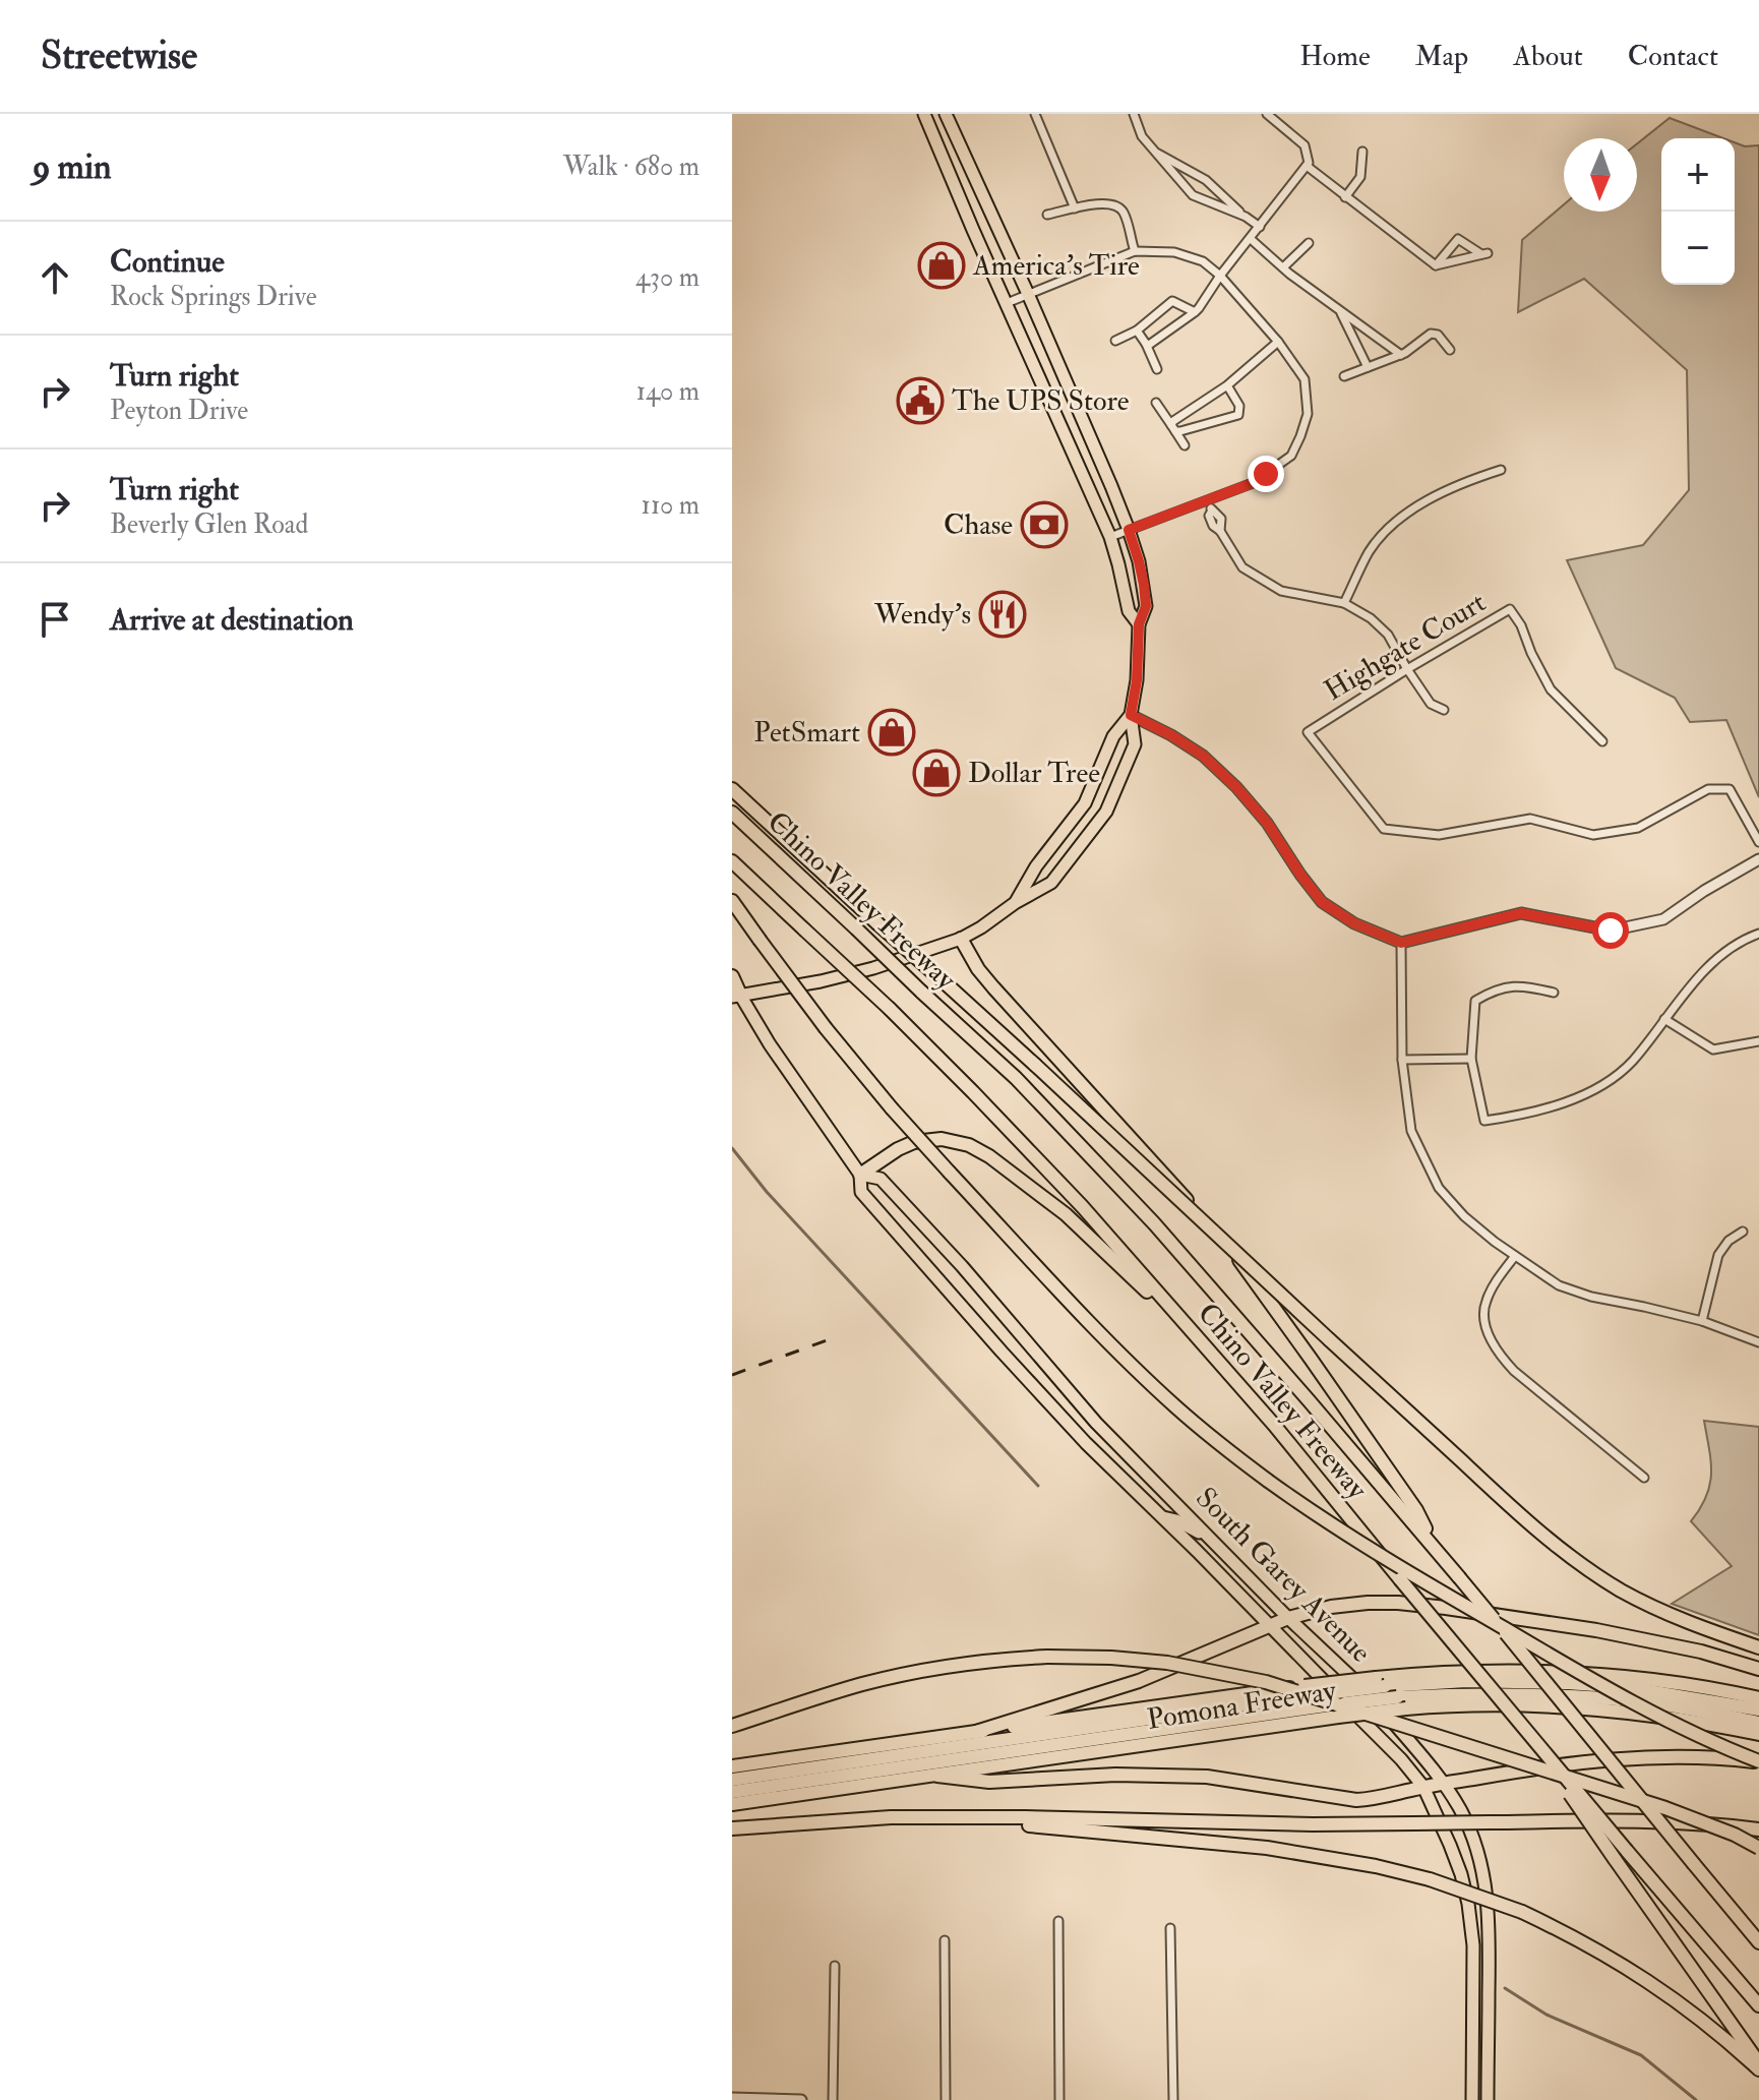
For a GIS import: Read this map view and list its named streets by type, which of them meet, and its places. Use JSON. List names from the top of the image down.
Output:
{
  "streets": {
    "highway": ["Chino Valley Freeway", "Pomona Freeway"],
    "main road": ["South Garey Avenue"],
    "street": ["Highgate Court"]
  },
  "places": {
    "shop": ["America's Tire", "PetSmart", "Dollar Tree"],
    "public building": ["The UPS Store"],
    "bank": ["Chase"],
    "restaurant": ["Wendy's"]
  },
  "north": "bottom",
  "page": {
    "header": "Streetwise",
    "nav": [
      "Home",
      "Map",
      "About",
      "Contact"
    ],
    "heading": ["9 min", "Walk · 680 m"],
    "map_buttons": ["+", "−"],
    "list": [
      ["Continue", "Rock Springs Drive", "430 m"],
      ["Turn right", "Peyton Drive", "140 m"],
      ["Turn right", "Beverly Glen Road", "110 m"],
      "Arrive at destination"
    ]
  }
}
